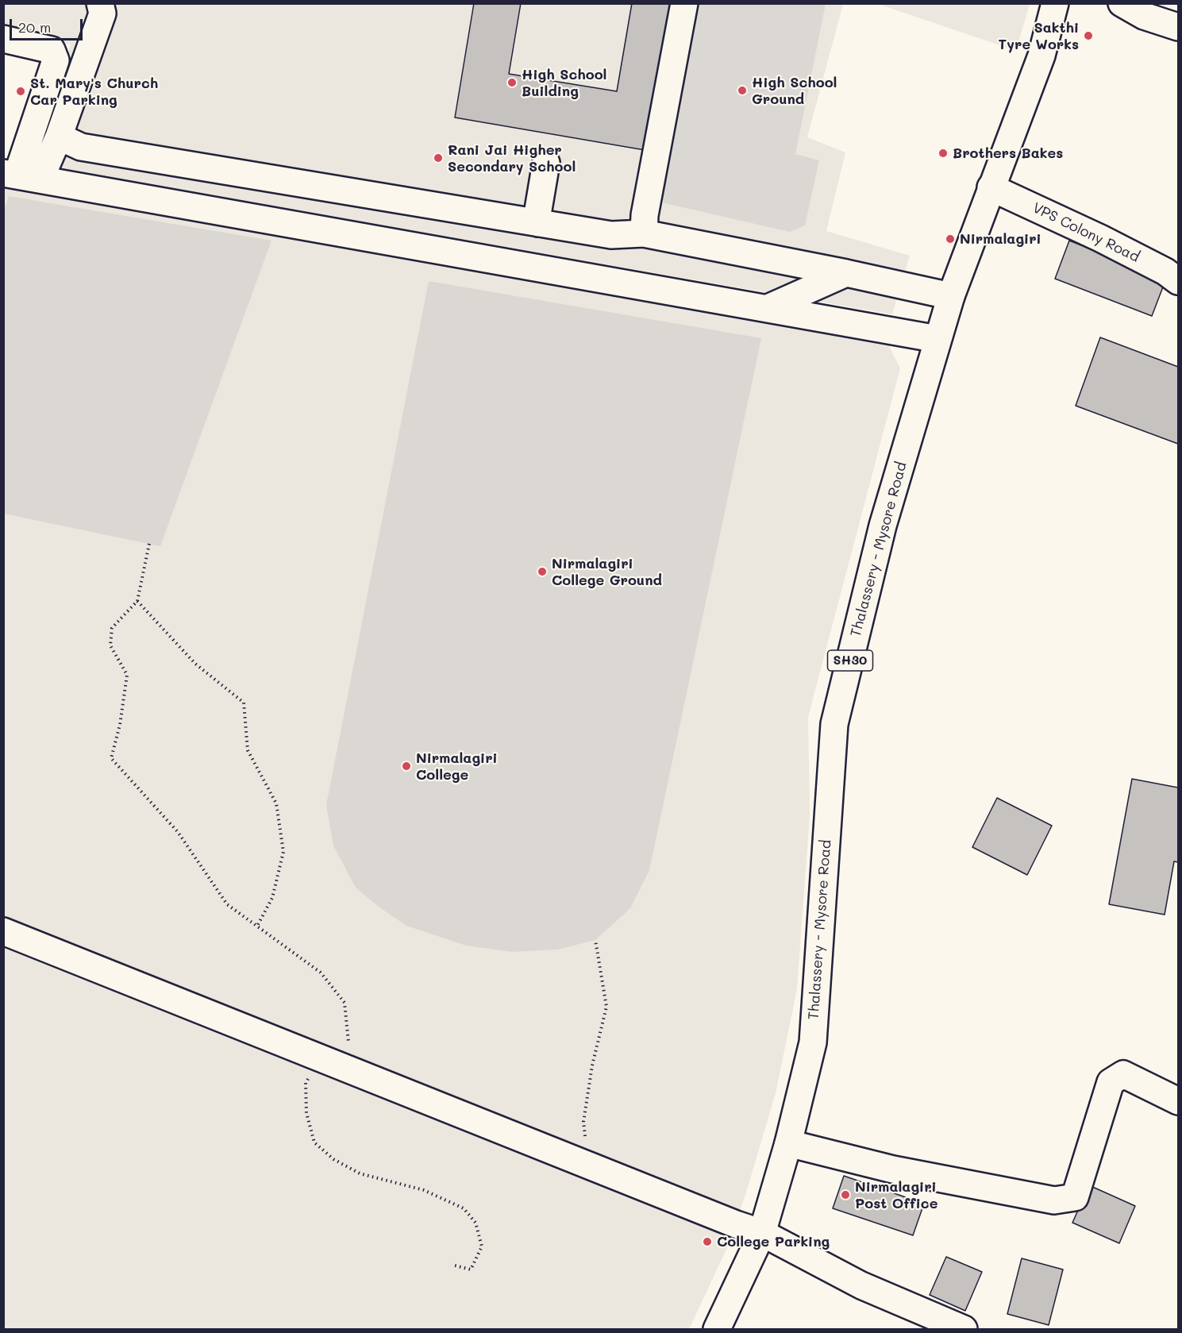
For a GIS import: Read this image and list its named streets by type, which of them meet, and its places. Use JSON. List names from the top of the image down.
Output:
{
  "streets": {
    "main road": ["VPS Colony Road", "Thalassery - Mysore Road", "SH30"]
  },
  "crossings": [
    ["VPS Colony Road", "Thalassery - Mysore Road"]
  ],
  "places": [
    "Sakthi Tyre Works",
    "High School Building",
    "High School Ground",
    "St. Mary's Church Car Parking",
    "Brothers Bakes",
    "Rani Jai Higher Secondary School",
    "Nirmalagiri",
    "Nirmalagiri College Ground",
    "Nirmalagiri College",
    "Nirmalagiri Post Office",
    "College Parking"
  ],
  "scale_bar": "20 m"
}
